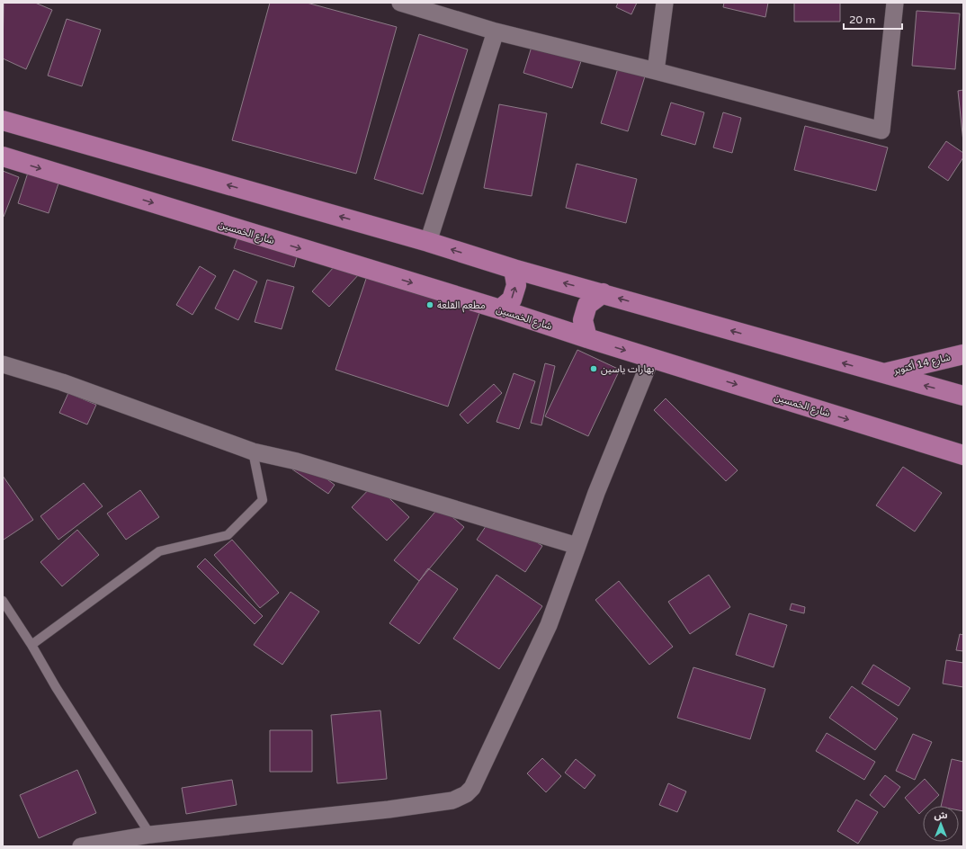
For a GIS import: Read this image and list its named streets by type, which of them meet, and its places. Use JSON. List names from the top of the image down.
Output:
{
  "streets": {
    "main road": ["شارع الخمسين", "شارع 14 أكتوبر"]
  },
  "places": ["مطعم القلعة", "بهارات ياسين"],
  "scale_bar": "20 m",
  "north": "top"
}
